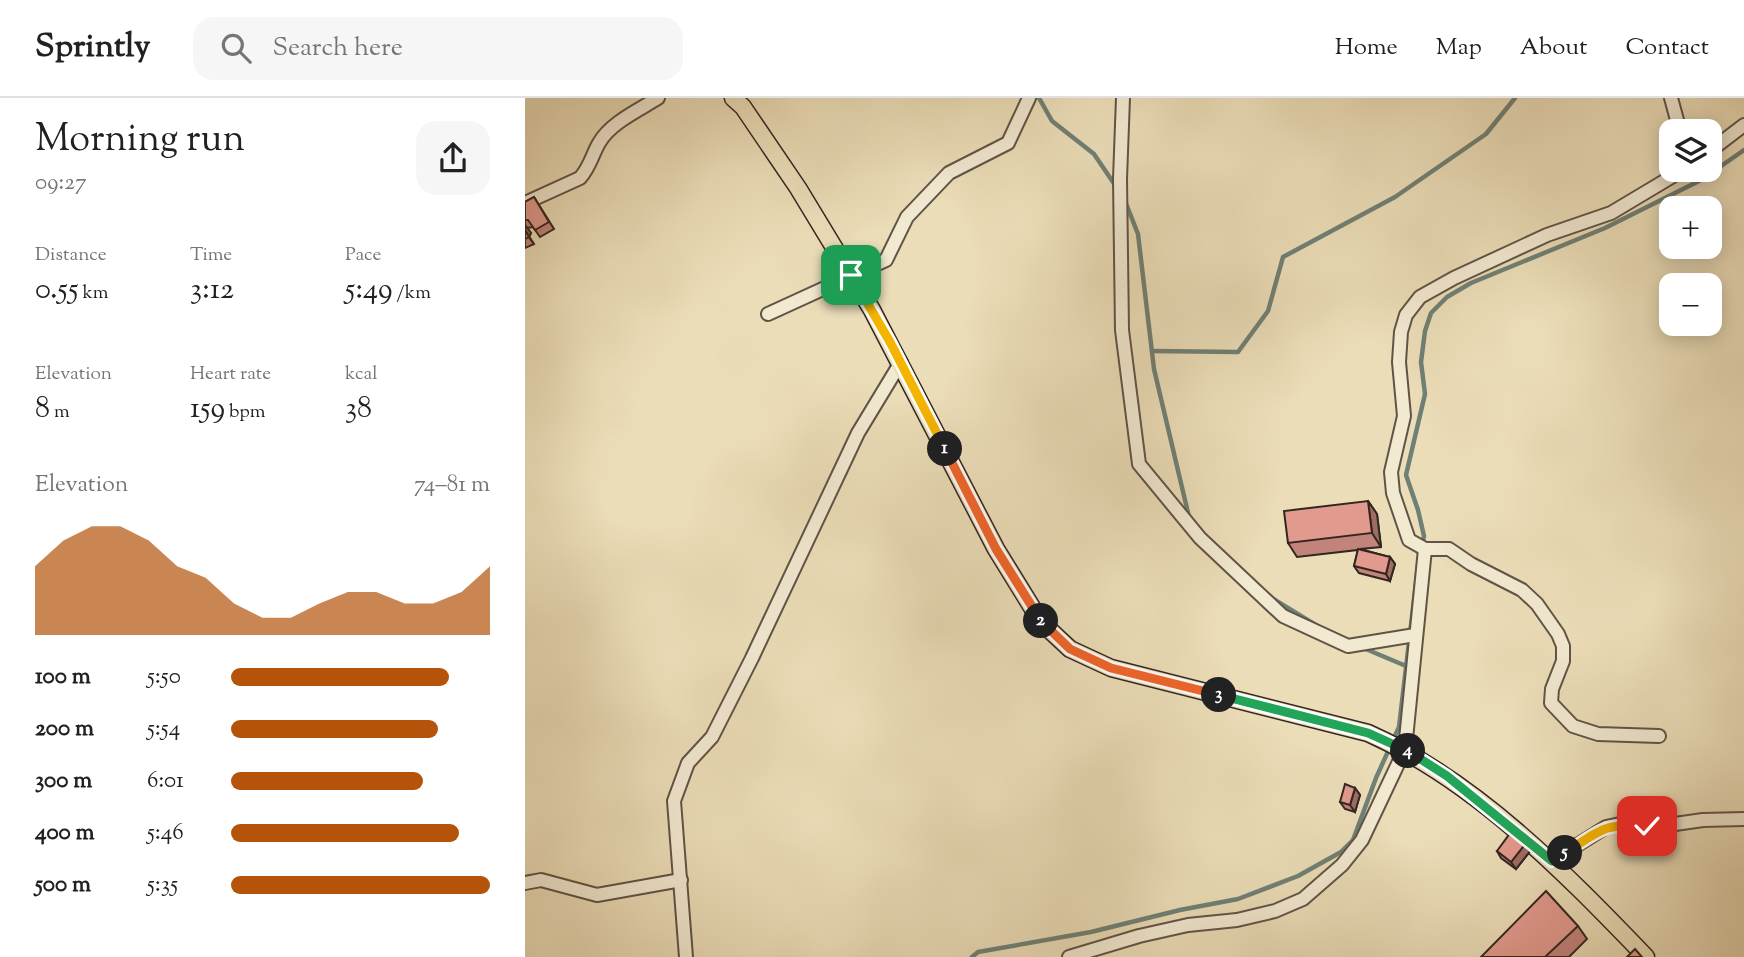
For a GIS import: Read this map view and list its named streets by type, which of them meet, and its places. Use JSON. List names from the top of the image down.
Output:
{
  "page": {
    "header": "Sprintly",
    "search": "Search here",
    "nav": [
      "Home",
      "Map",
      "About",
      "Contact"
    ],
    "heading": ["Morning run", "09:27"],
    "map_buttons": ["+", "−"],
    "stats": [
      ["Distance", "0.55 km"],
      ["Time", "3:12"],
      ["Pace", "5:49 /km"],
      ["Elevation", "8 m"],
      ["Heart rate", "159 bpm"],
      ["kcal", "38"]
    ],
    "pins": [
      "1",
      "2",
      "3",
      "4",
      "5"
    ],
    "chart": ["Elevation", "74–81 m"],
    "list": [
      {
        "name": "100 m",
        "note": "5:50"
      },
      {
        "name": "200 m",
        "note": "5:54"
      },
      {
        "name": "300 m",
        "note": "6:01"
      },
      {
        "name": "400 m",
        "note": "5:46"
      },
      {
        "name": "500 m",
        "note": "5:35"
      }
    ]
  }
}
